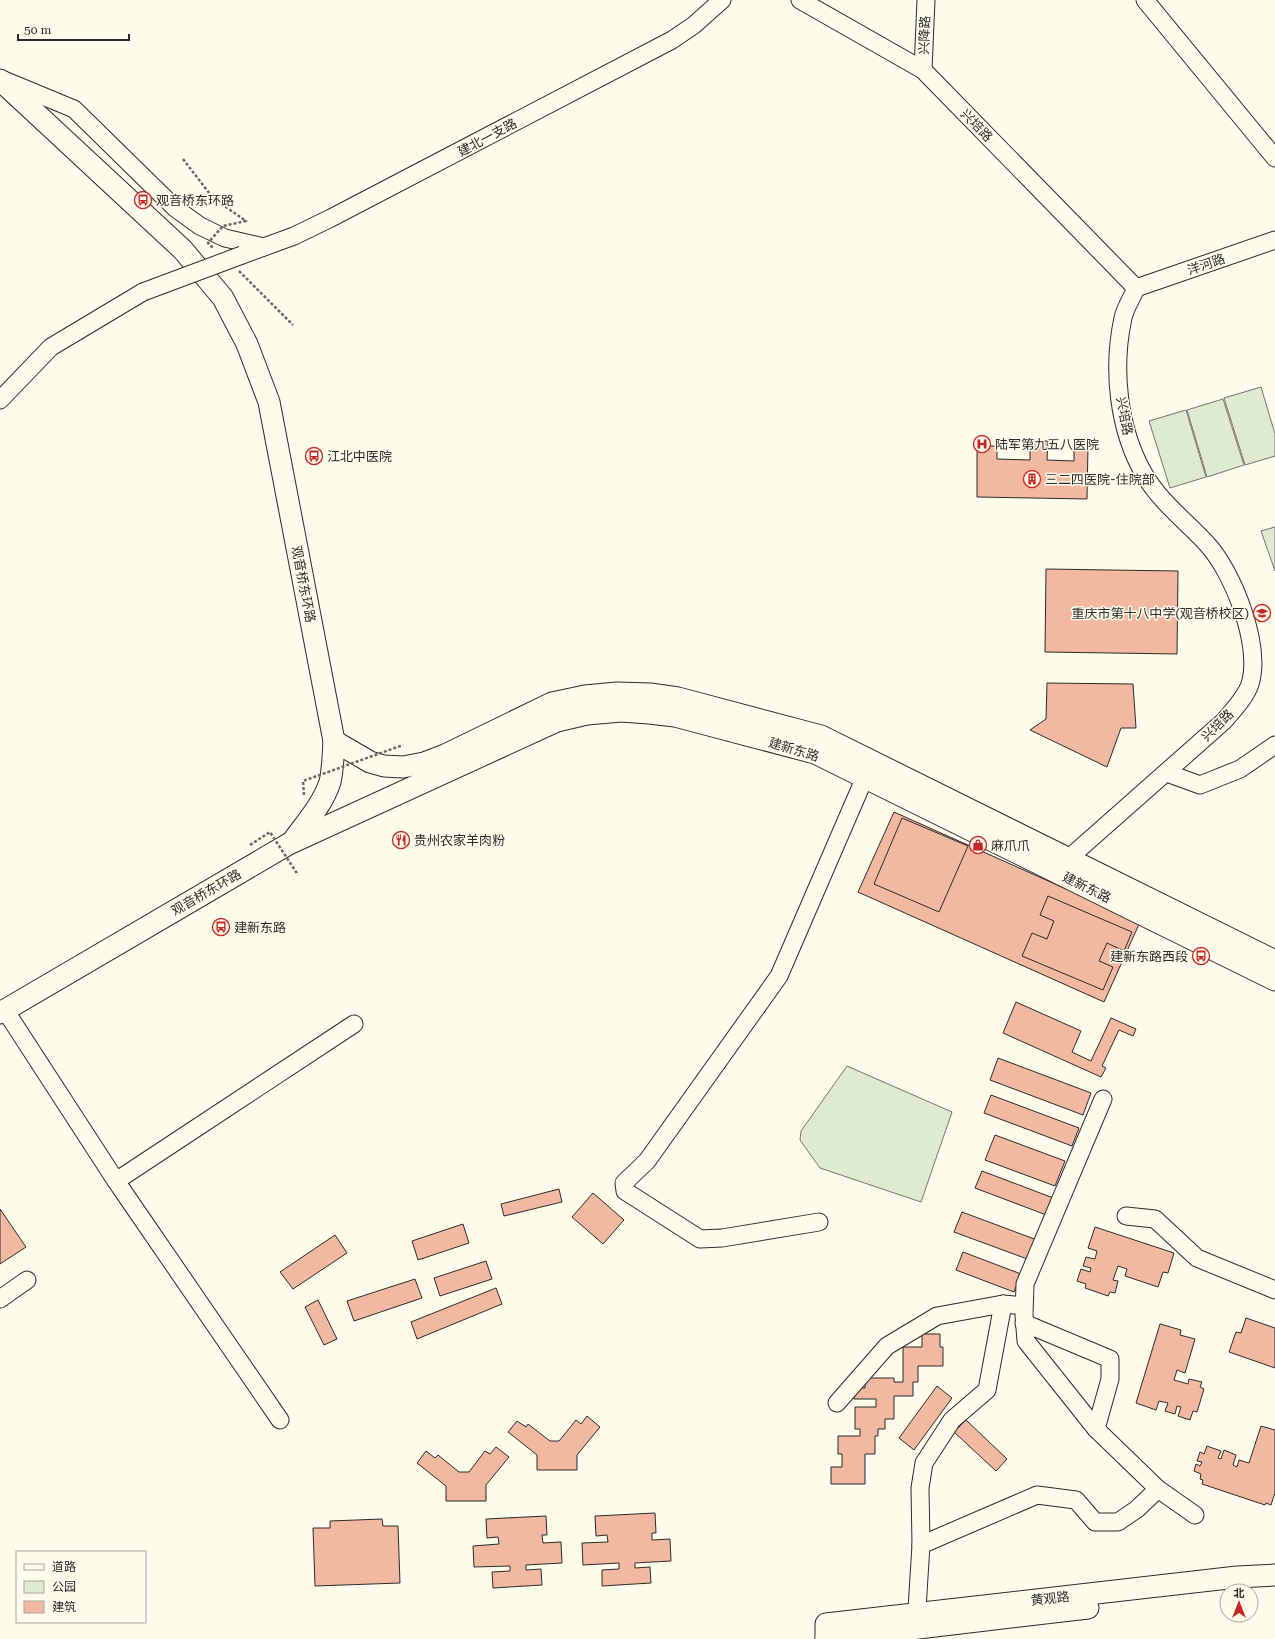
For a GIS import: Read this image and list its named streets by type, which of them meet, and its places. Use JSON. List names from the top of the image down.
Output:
{
  "streets": {
    "main road": ["观音桥东环路", "建新东路", "黄观路"],
    "street": [
      "兴降路",
      "兴培路",
      "建北一支路",
      "洋河路"
    ]
  },
  "crossings": [
    ["兴降路", "兴培路"],
    ["兴培路", "洋河路"],
    ["兴培路", "建新东路"],
    ["观音桥东环路", "建新东路"]
  ],
  "places": {
    "bus stop": [
      "观音桥东环路",
      "江北中医院",
      "建新东路",
      "建新东路西段"
    ],
    "hospital": ["陆军第九五八医院"],
    "building": ["三二四医院-住院部"],
    "school or university": ["重庆市第十八中学(观音桥校区)"],
    "restaurant": ["贵州农家羊肉粉"],
    "shop": ["麻爪爪"]
  },
  "legend": ["道路", "公园", "建筑"],
  "scale_bar": "50 m",
  "north": "top"
}
